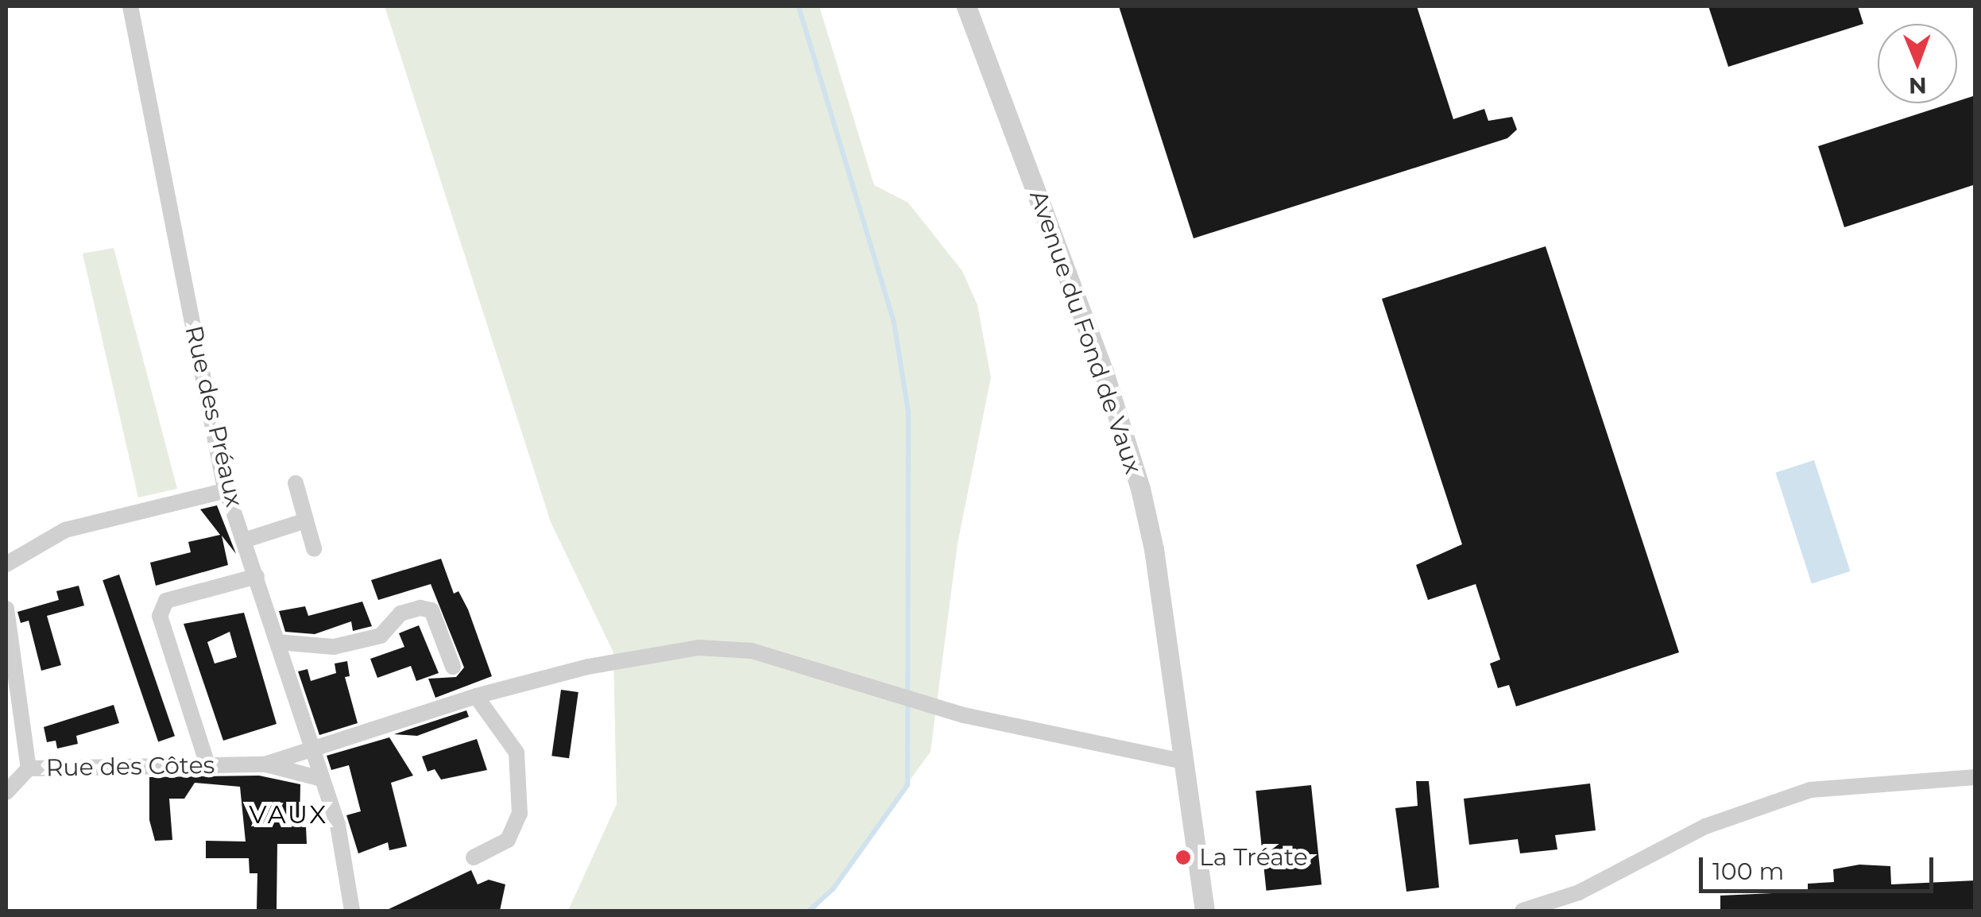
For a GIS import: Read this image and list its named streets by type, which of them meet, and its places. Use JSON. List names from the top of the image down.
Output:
{
  "streets": {
    "street": ["Avenue du Fond de Vaux", "Rue des Préaux", "Rue des Côtes"]
  },
  "crossings": [
    ["Avenue du Fond de Vaux", "Rue des Côtes"],
    ["Rue des Préaux", "Rue des Côtes"]
  ],
  "districts": ["VAUX"],
  "places": ["La Tréate"],
  "scale_bar": "100 m",
  "north": "bottom"
}
